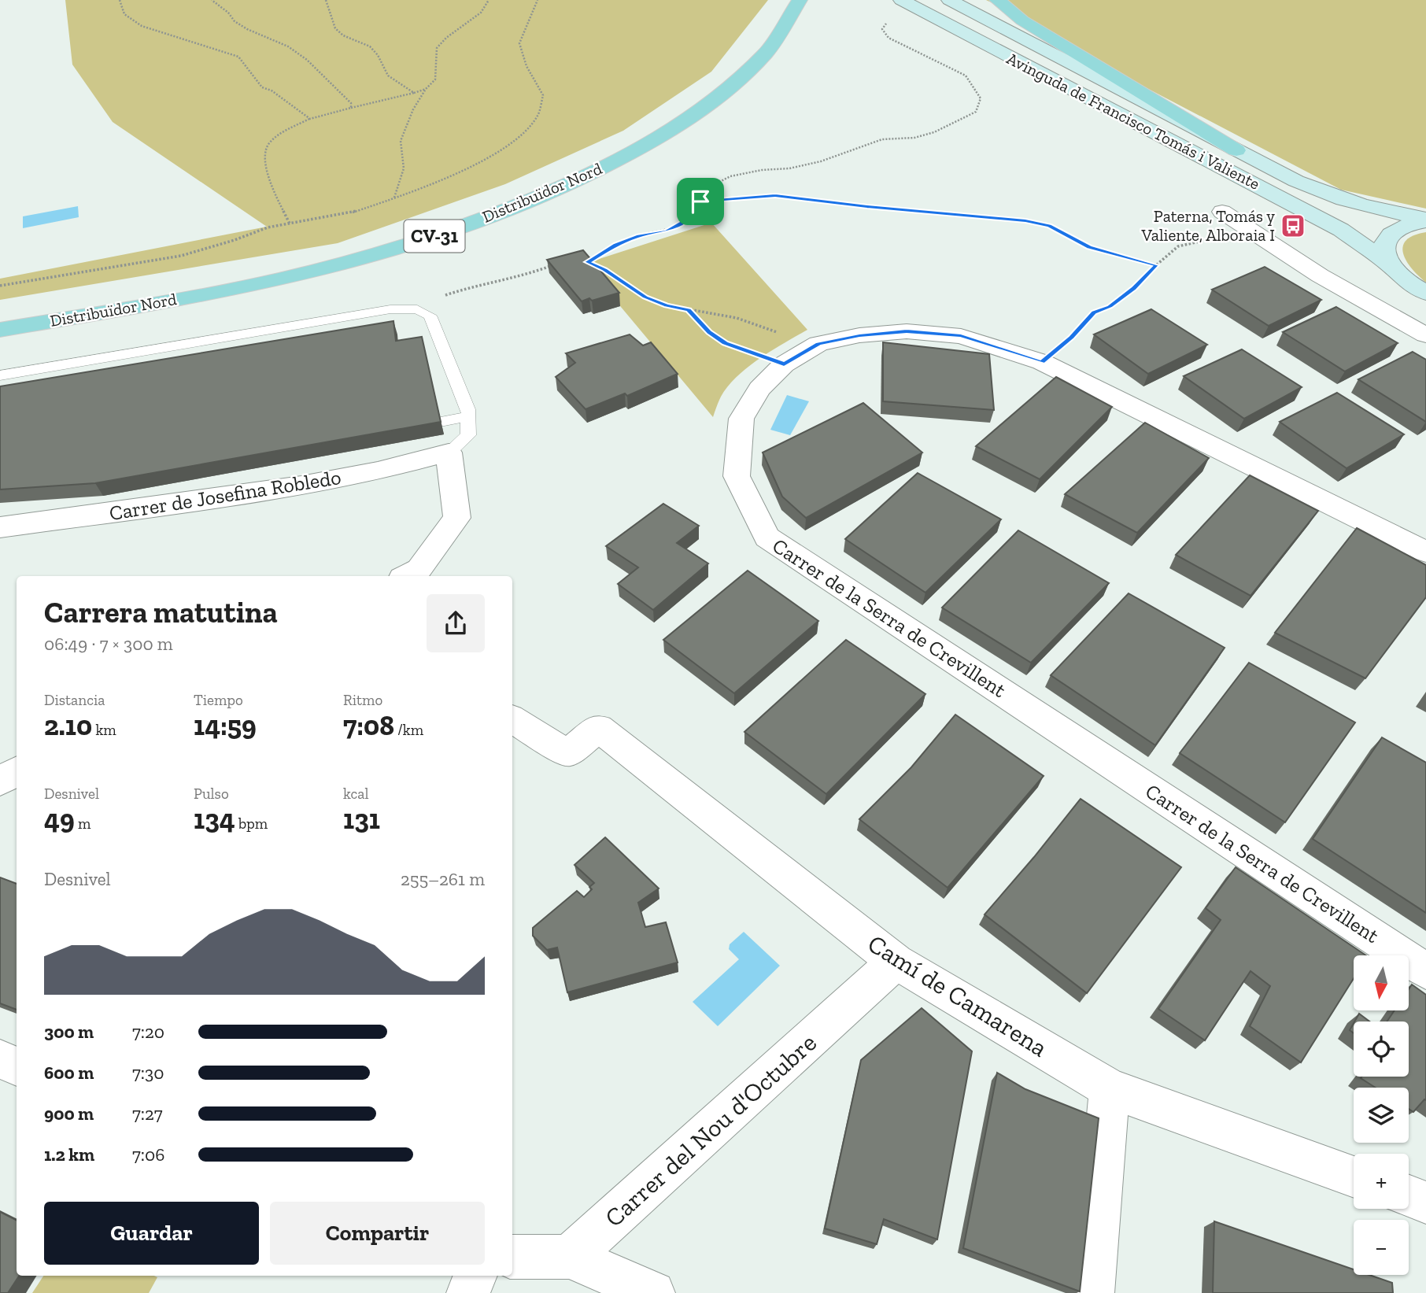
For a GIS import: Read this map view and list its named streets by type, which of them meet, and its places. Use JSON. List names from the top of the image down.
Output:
{
  "streets": {
    "main road": ["Avinguda de Francisco Tomás i Valiente", "Distribuïdor Nord", "CV-31"],
    "street": [
      "Carrer de Josefina Robledo",
      "Carrer de la Serra de Crevillent",
      "Camí de Camarena",
      "Carrer del Nou d'Octubre"
    ]
  },
  "crossings": [
    ["Camí de Camarena", "Carrer del Nou d'Octubre"]
  ],
  "places": {
    "bus stop": ["Paterna, Tomás y Valiente, Alboraia I"]
  },
  "north": "bottom",
  "page": {
    "heading": ["Carrera matutina", "06:49 · 7 × 300 m"],
    "stats": [
      ["Distancia", "2.10 km"],
      ["Tiempo", "14:59"],
      ["Ritmo", "7:08 /km"],
      ["Desnivel", "49 m"],
      ["Pulso", "134 bpm"],
      ["kcal", "131"]
    ],
    "chart": ["Desnivel", "255–261 m"],
    "map_buttons": ["+", "−"],
    "list": [
      {
        "name": "300 m",
        "note": "7:20"
      },
      {
        "name": "600 m",
        "note": "7:30"
      },
      {
        "name": "900 m",
        "note": "7:27"
      },
      {
        "name": "1.2 km",
        "note": "7:06"
      }
    ],
    "buttons": ["Guardar", "Compartir"]
  }
}
